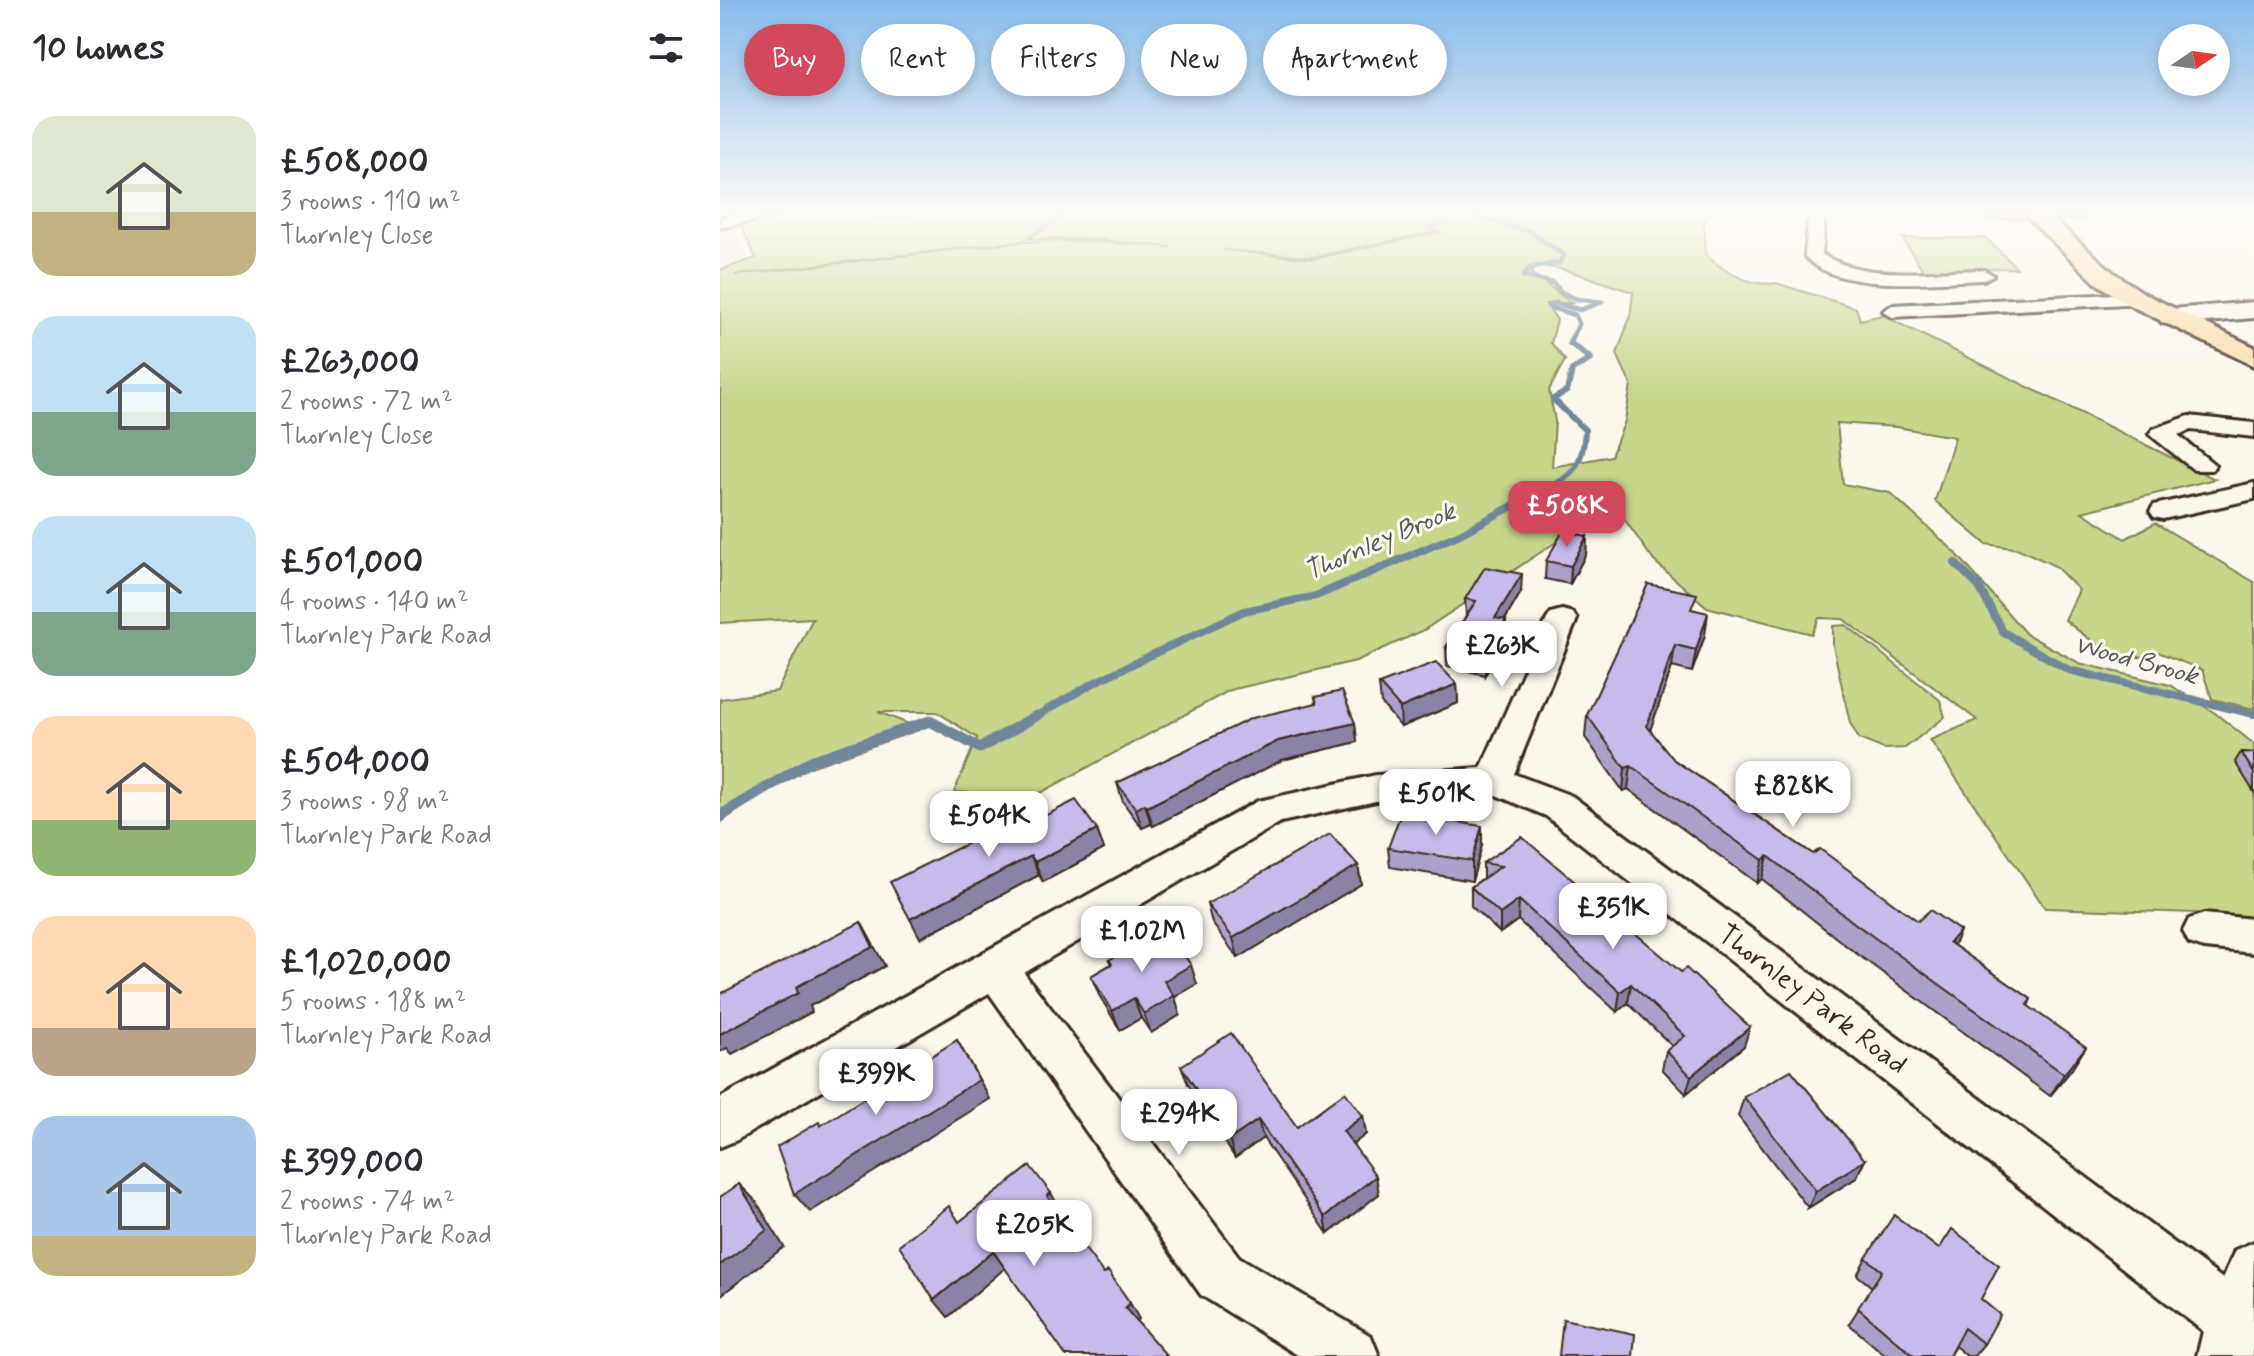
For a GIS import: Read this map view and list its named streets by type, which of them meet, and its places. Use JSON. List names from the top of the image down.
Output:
{
  "streets": {
    "street": ["Thornley Park Road"]
  },
  "water": ["Thornley Brook", "Wood Brook"],
  "north": "right",
  "page": {
    "heading": "10 homes",
    "chip": [
      "Buy",
      "Rent",
      "Filters",
      "New",
      "Apartment"
    ],
    "list": [
      {
        "name": "£508,000",
        "note": "3 rooms · 110 m² · Thornley Close"
      },
      {
        "name": "£263,000",
        "note": "2 rooms · 72 m² · Thornley Close"
      },
      {
        "name": "£501,000",
        "note": "4 rooms · 140 m² · Thornley Park Road"
      },
      {
        "name": "£504,000",
        "note": "3 rooms · 98 m² · Thornley Park Road"
      },
      {
        "name": "£1,020,000",
        "note": "5 rooms · 188 m² · Thornley Park Road"
      },
      {
        "name": "£399,000",
        "note": "2 rooms · 74 m² · Thornley Park Road"
      }
    ],
    "price": [
      "£508K",
      "£263K",
      "£828K",
      "£501K",
      "£504K",
      "£351K",
      "£1.02M",
      "£399K",
      "£294K",
      "£205K"
    ]
  }
}
